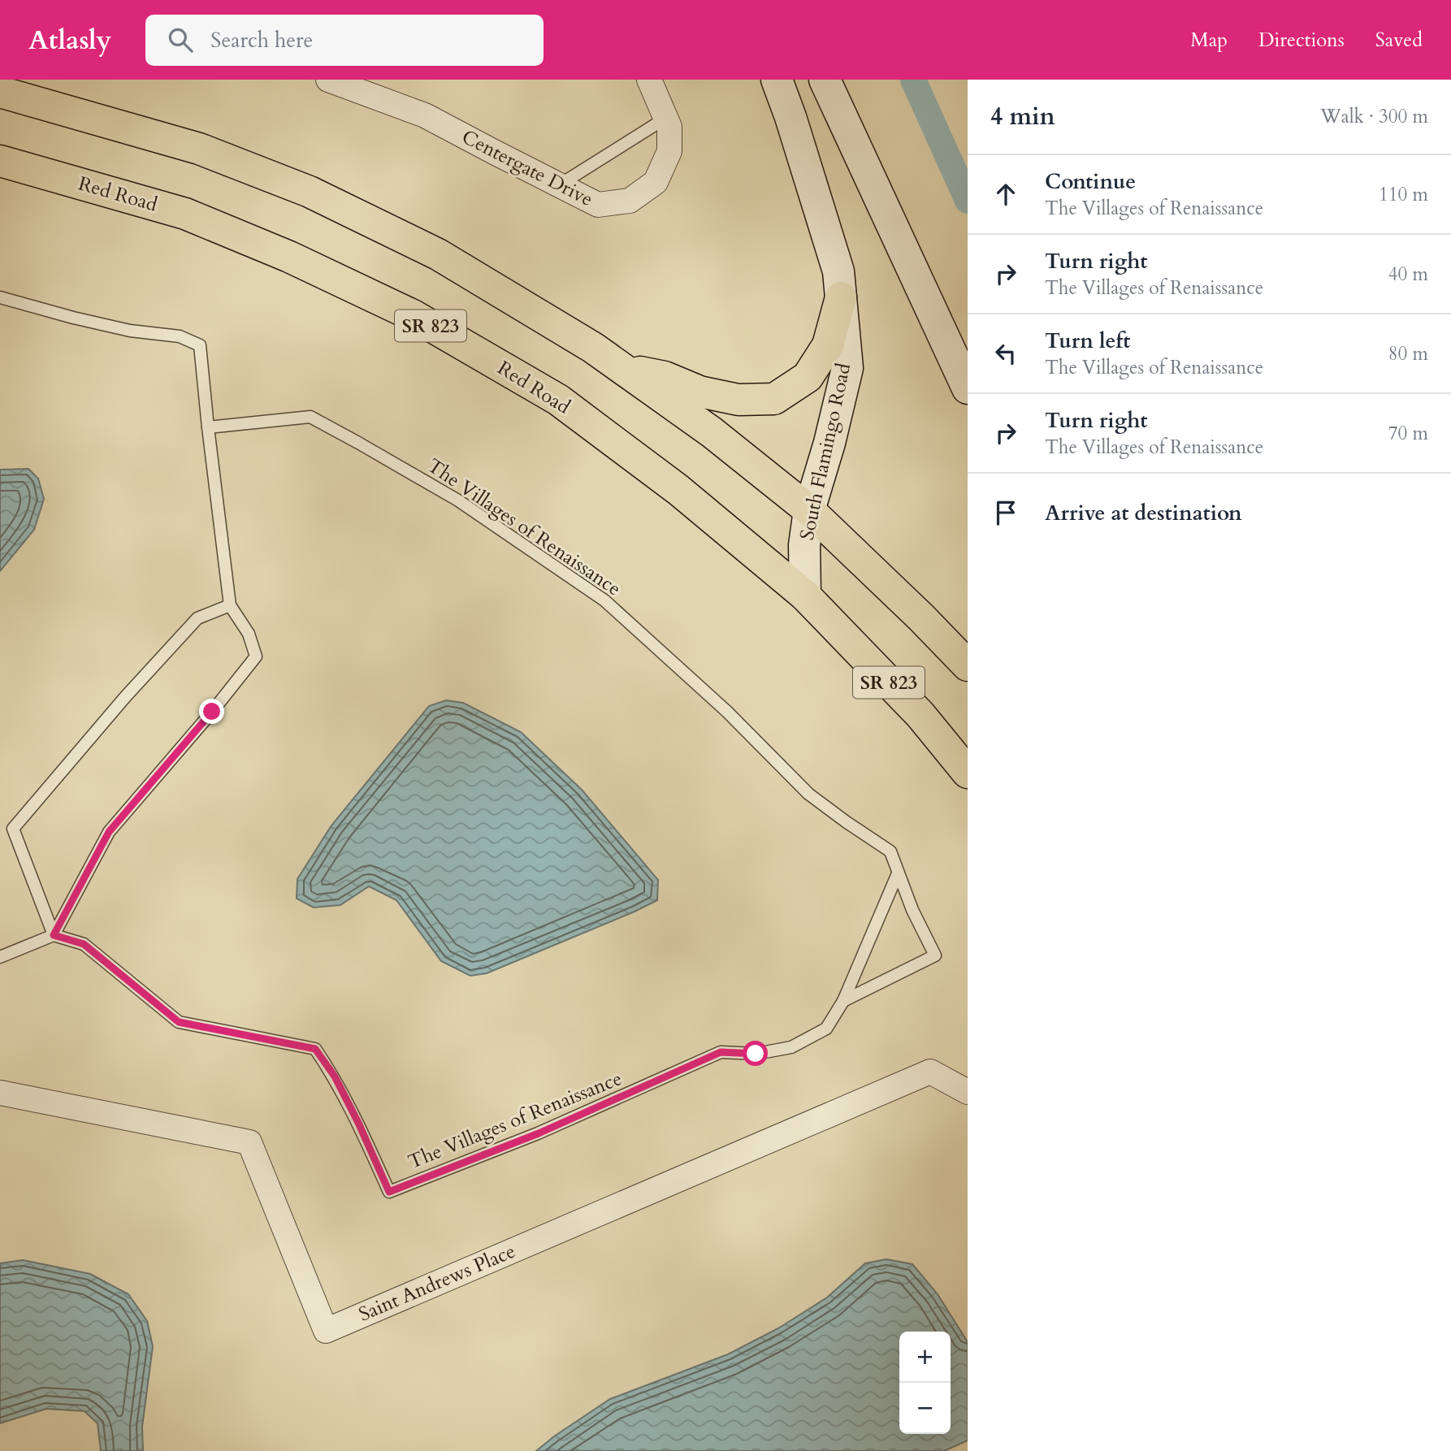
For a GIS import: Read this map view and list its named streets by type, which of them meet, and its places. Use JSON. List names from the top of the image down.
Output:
{
  "streets": {
    "highway": ["Red Road", "SR 823"],
    "main road": ["South Flamingo Road"],
    "street": ["Centergate Drive", "Saint Andrews Place"],
    "lane": ["The Villages of Renaissance"]
  },
  "crossings": [
    ["Red Road", "South Flamingo Road"]
  ],
  "page": {
    "header": "Atlasly",
    "search": "Search here",
    "nav": ["Map", "Directions", "Saved"],
    "heading": ["4 min", "Walk · 300 m"],
    "list": [
      ["Continue", "The Villages of Renaissance", "110 m"],
      ["Turn right", "The Villages of Renaissance", "40 m"],
      ["Turn left", "The Villages of Renaissance", "80 m"],
      ["Turn right", "The Villages of Renaissance", "70 m"],
      "Arrive at destination"
    ],
    "map_buttons": ["+", "−"]
  }
}
